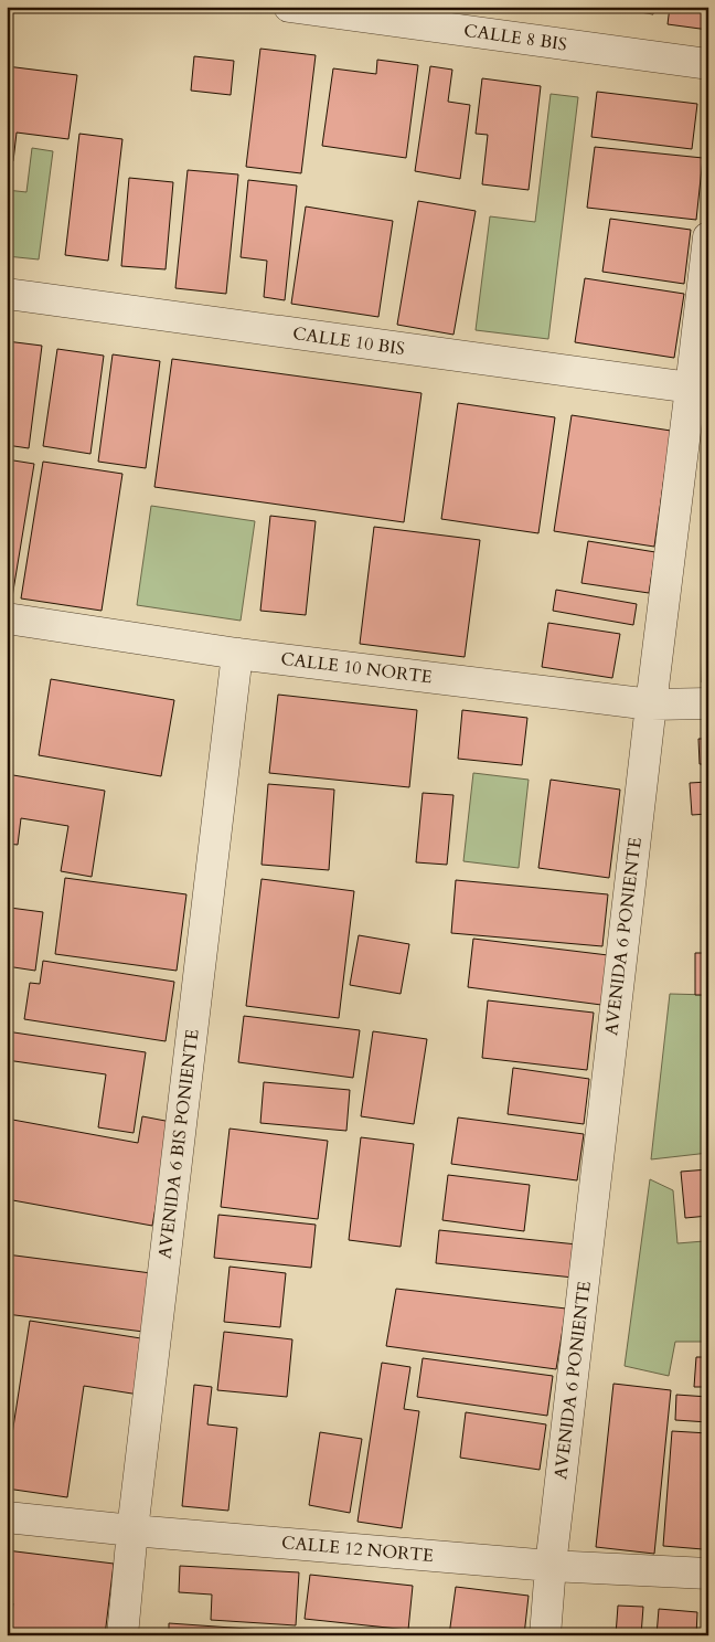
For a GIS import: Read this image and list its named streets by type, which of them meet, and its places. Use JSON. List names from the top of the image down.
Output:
{
  "streets": {
    "street": [
      "CALLE 8 BIS",
      "CALLE 10 BIS",
      "CALLE 10 NORTE",
      "AVENIDA 6 PONIENTE",
      "AVENIDA 6 BIS PONIENTE",
      "CALLE 12 NORTE"
    ]
  },
  "crossings": [
    ["CALLE 10 BIS", "AVENIDA 6 PONIENTE"],
    ["CALLE 10 NORTE", "AVENIDA 6 PONIENTE"],
    ["CALLE 10 NORTE", "AVENIDA 6 BIS PONIENTE"],
    ["AVENIDA 6 PONIENTE", "CALLE 12 NORTE"],
    ["AVENIDA 6 BIS PONIENTE", "CALLE 12 NORTE"]
  ]
}
